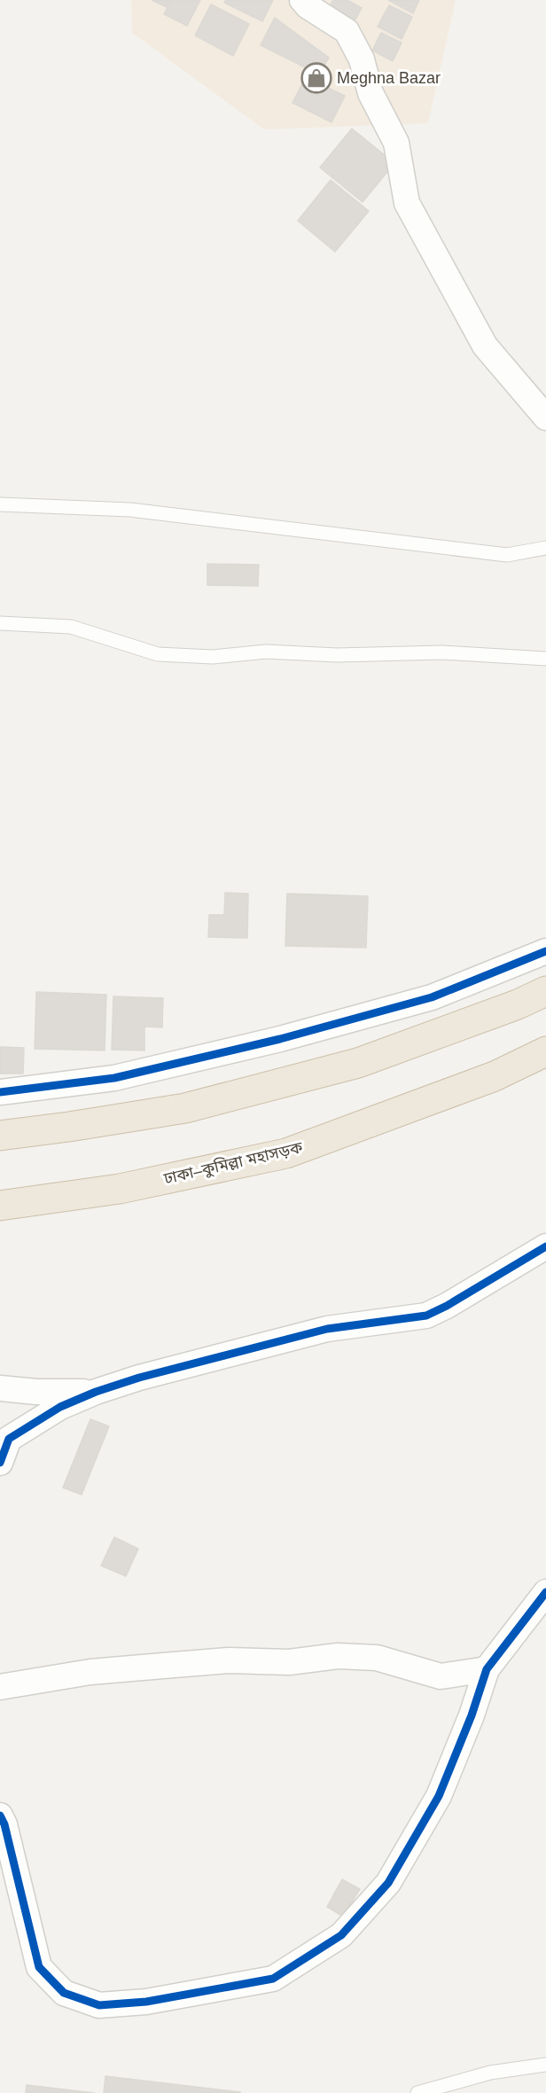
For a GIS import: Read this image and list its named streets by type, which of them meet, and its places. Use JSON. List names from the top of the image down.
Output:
{
  "streets": {
    "highway": ["ঢাকা–কুমিল্লা মহাসড়ক"]
  },
  "places": {
    "shop": ["Meghna Bazar"]
  }
}
